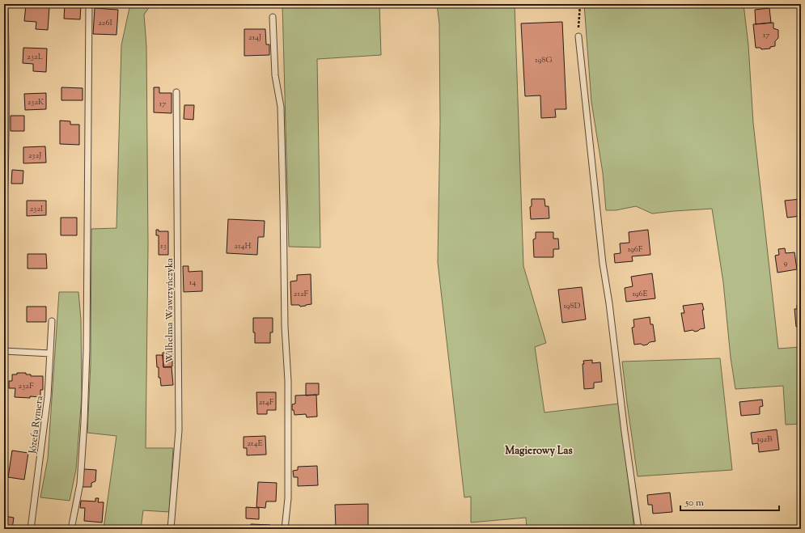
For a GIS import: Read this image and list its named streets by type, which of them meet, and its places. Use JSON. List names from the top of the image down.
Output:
{
  "streets": {
    "lane": ["Wilhelma Wawrzyńczyka", "Józefa Rymera"]
  },
  "districts": ["Magierowy Las"],
  "house_numbers": [
    "226I",
    "17",
    "214J",
    "232L",
    "198G",
    "232K",
    "17",
    "232J",
    "232I",
    "13",
    "214H",
    "196F",
    "9",
    "14",
    "212F",
    "196E",
    "198D",
    "232F",
    "214F",
    "192B",
    "214E"
  ],
  "scale_bar": "50 m"
}
